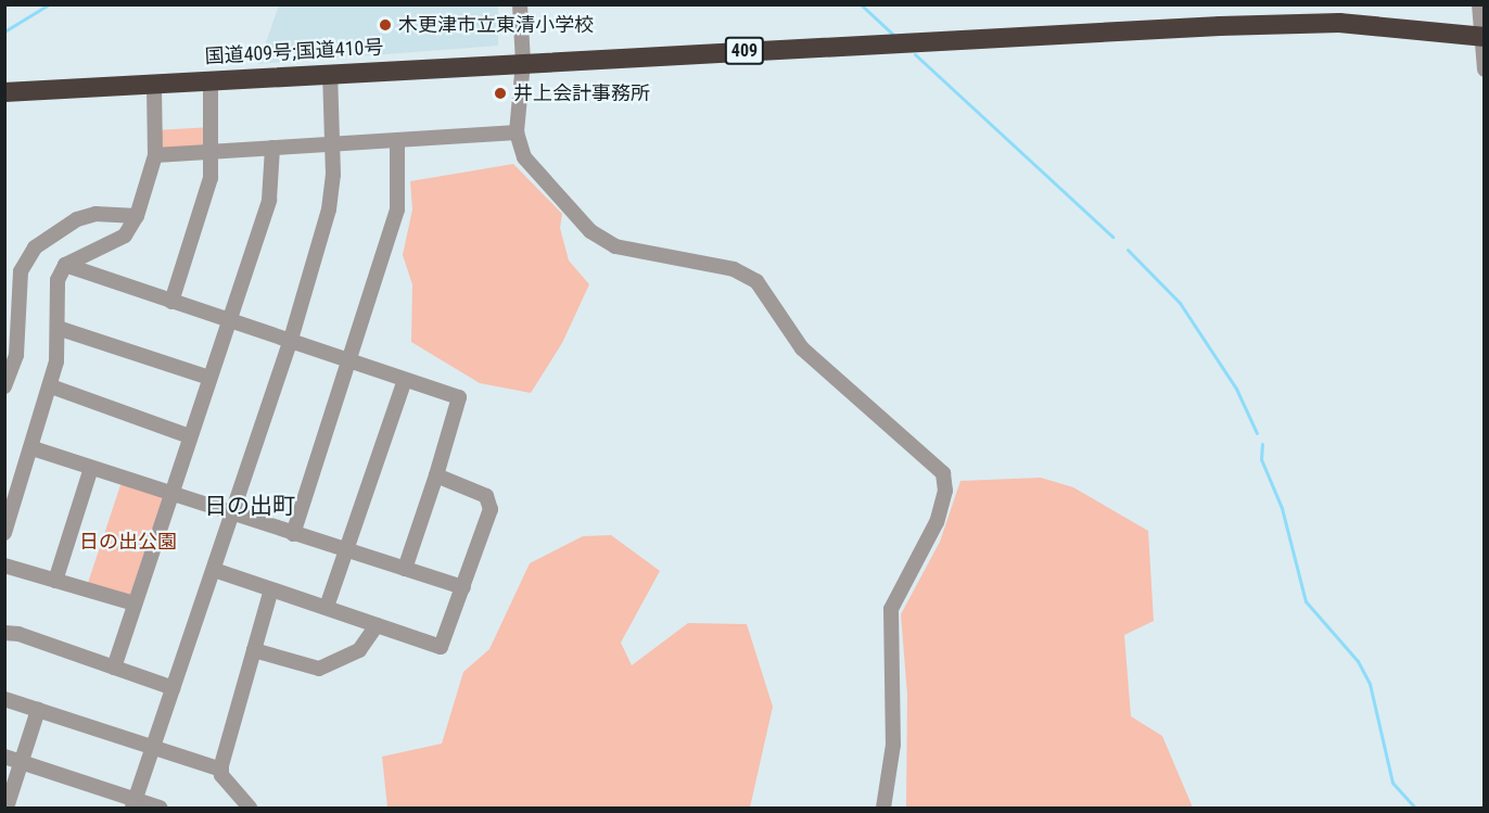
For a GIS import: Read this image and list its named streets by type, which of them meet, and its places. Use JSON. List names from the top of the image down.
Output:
{
  "streets": {
    "highway": ["409", "国道409号;国道410号"]
  },
  "districts": ["日の出町"],
  "parks": ["日の出公園"],
  "places": ["木更津市立東清小学校", "井上会計事務所"]
}
